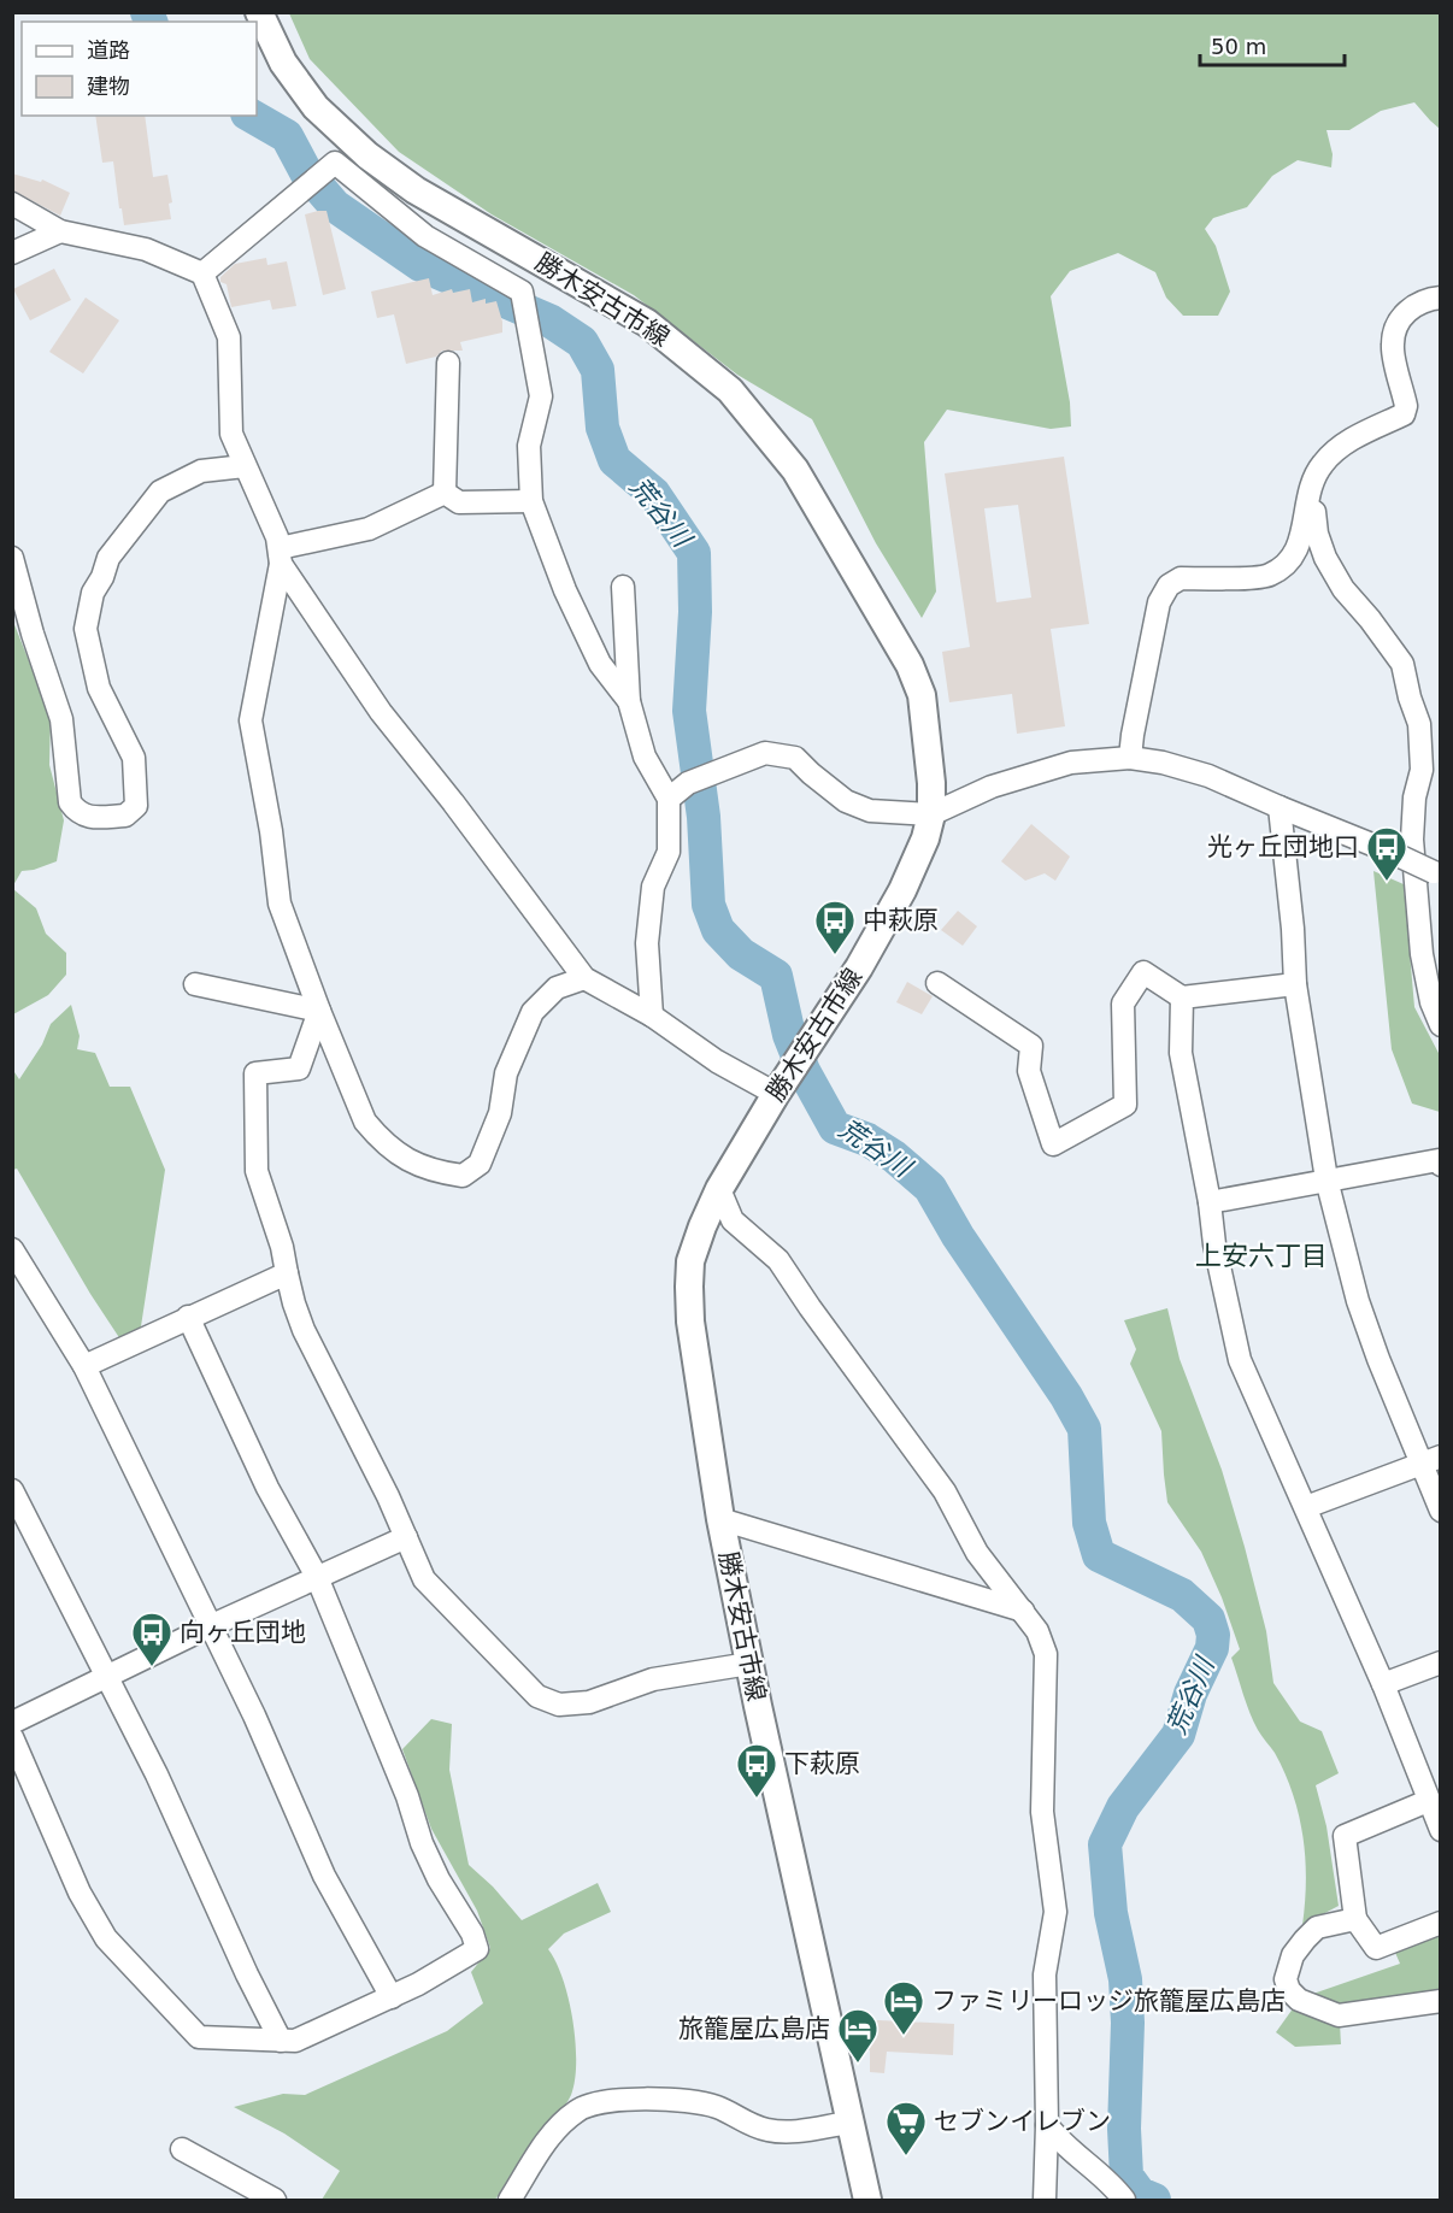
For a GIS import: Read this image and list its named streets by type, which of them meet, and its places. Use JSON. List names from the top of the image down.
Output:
{
  "streets": {
    "main road": ["勝木安古市線"]
  },
  "districts": ["上安六丁目"],
  "water": ["荒谷川"],
  "places": {
    "bus stop": [
      "光ヶ丘団地口",
      "中萩原",
      "向ヶ丘団地",
      "下萩原"
    ],
    "hotel": ["ファミリーロッジ旅籠屋広島店", "旅籠屋広島店"],
    "supermarket": ["セブンイレブン"]
  },
  "legend": ["道路", "建物"],
  "scale_bar": "50 m"
}
